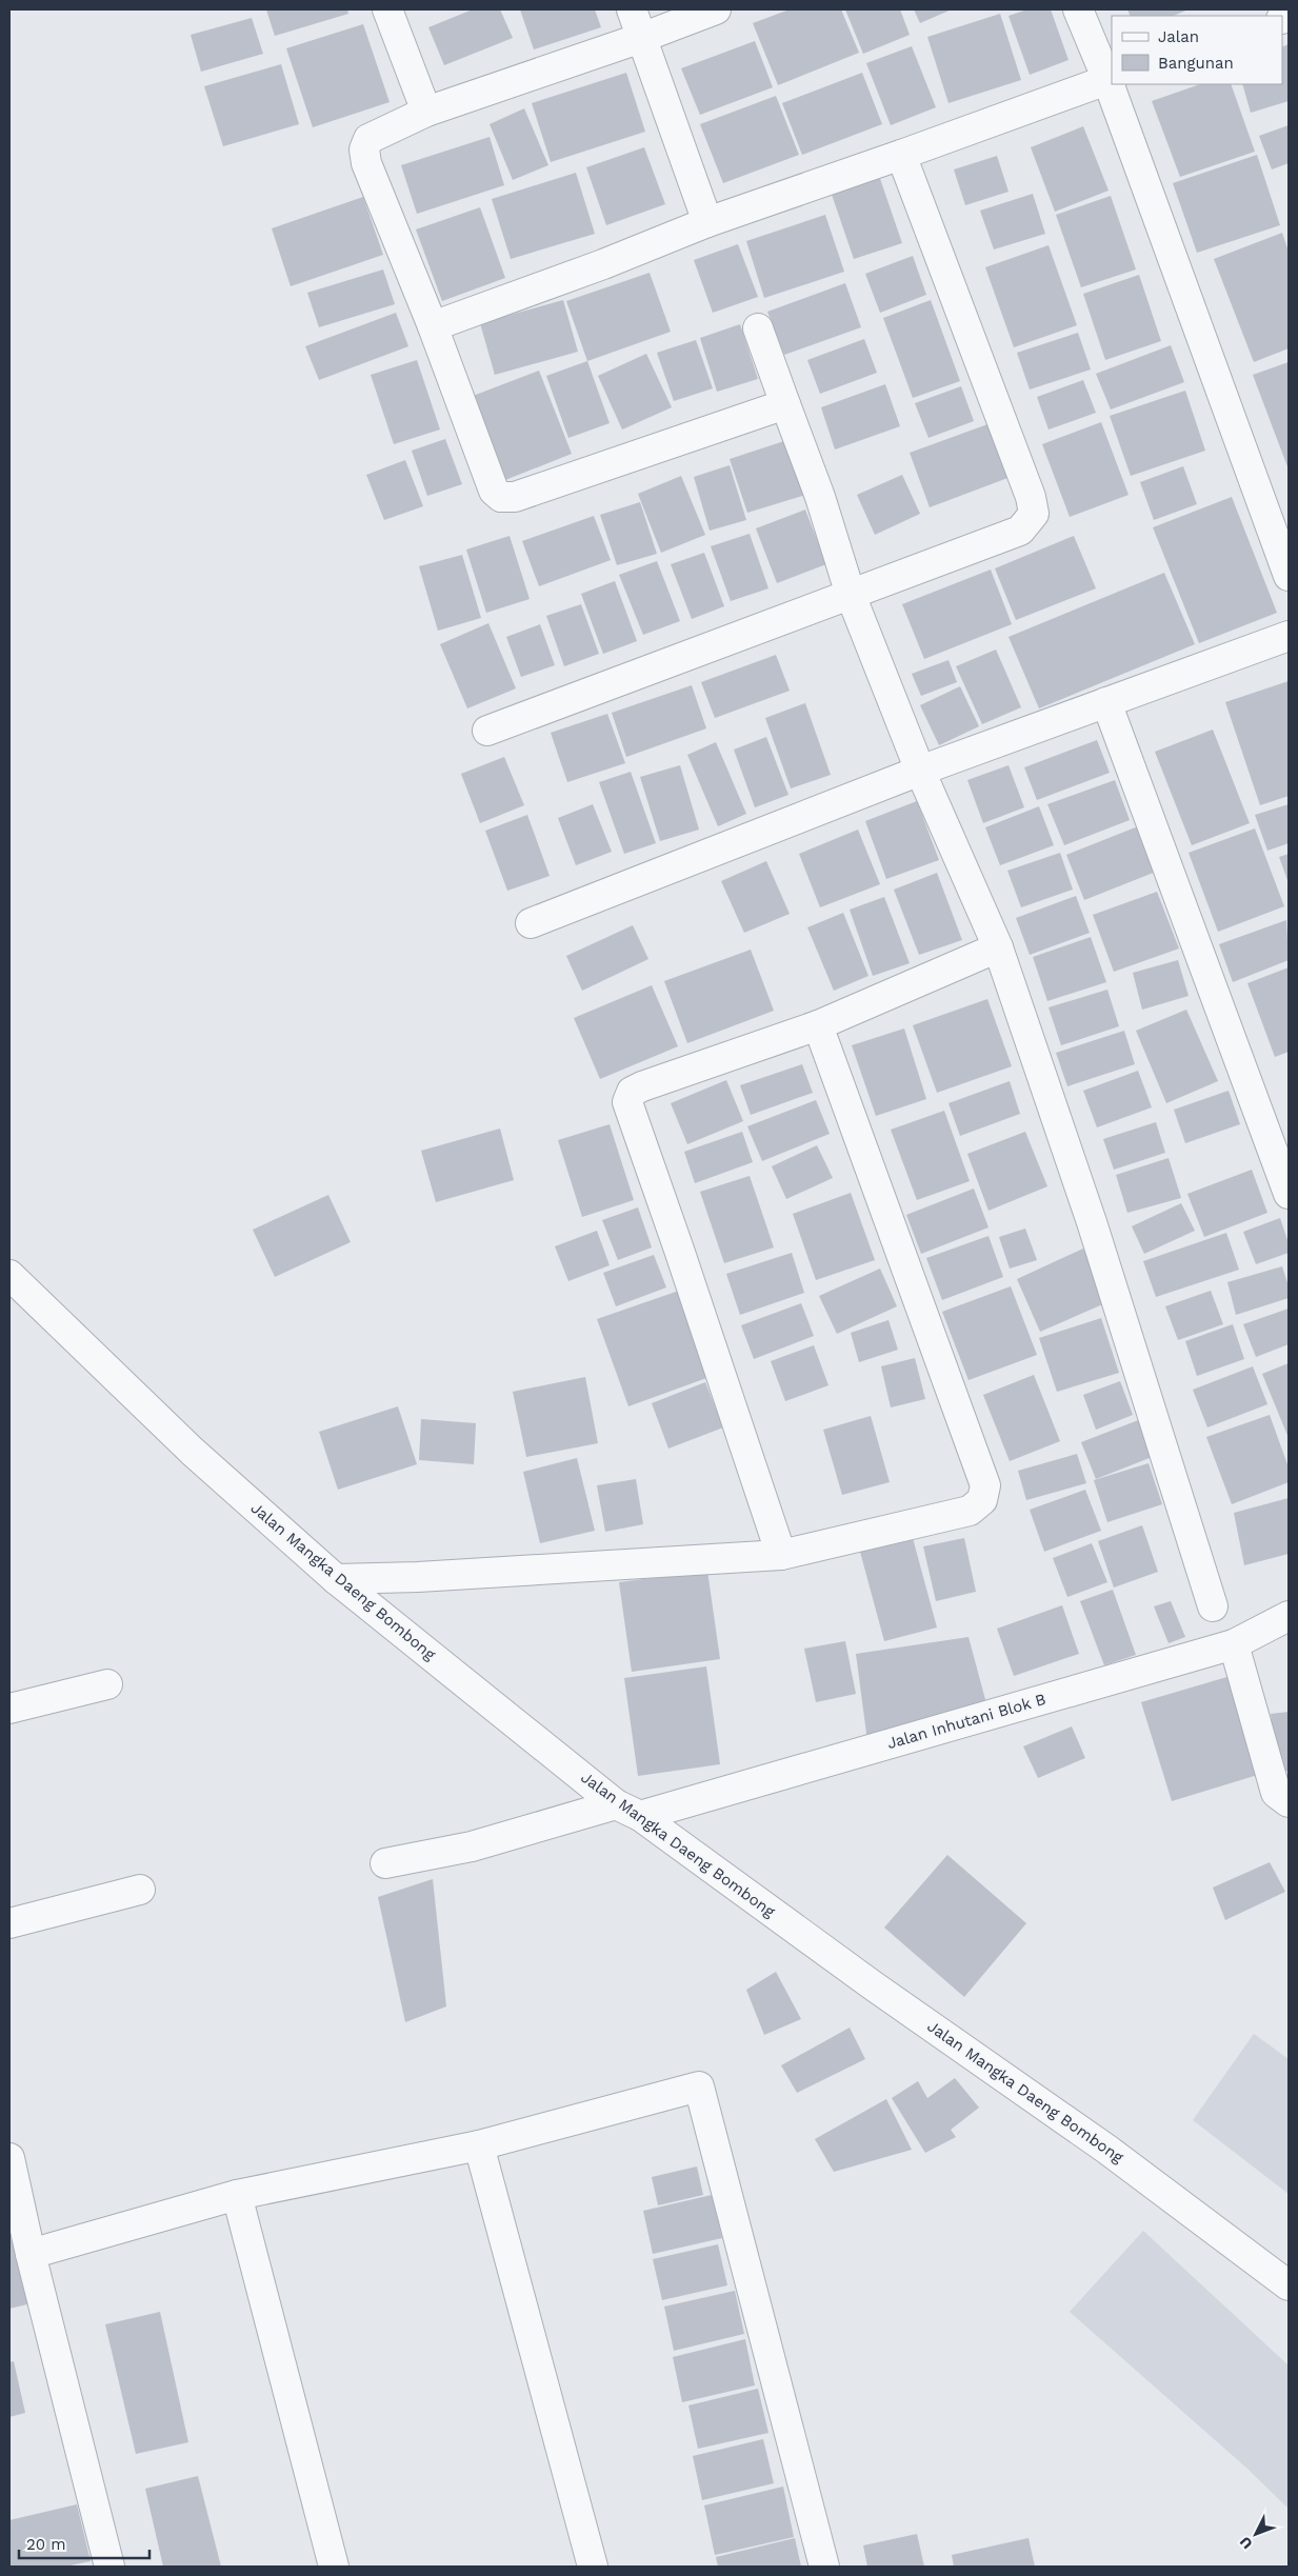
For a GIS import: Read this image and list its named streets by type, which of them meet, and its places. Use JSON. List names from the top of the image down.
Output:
{
  "streets": {
    "street": ["Jalan Mangka Daeng Bombong", "Jalan Inhutani Blok B"]
  },
  "crossings": [
    ["Jalan Mangka Daeng Bombong", "Jalan Inhutani Blok B"]
  ],
  "legend": ["Jalan", "Bangunan"],
  "scale_bar": "20 m",
  "north": "bottom left"
}
